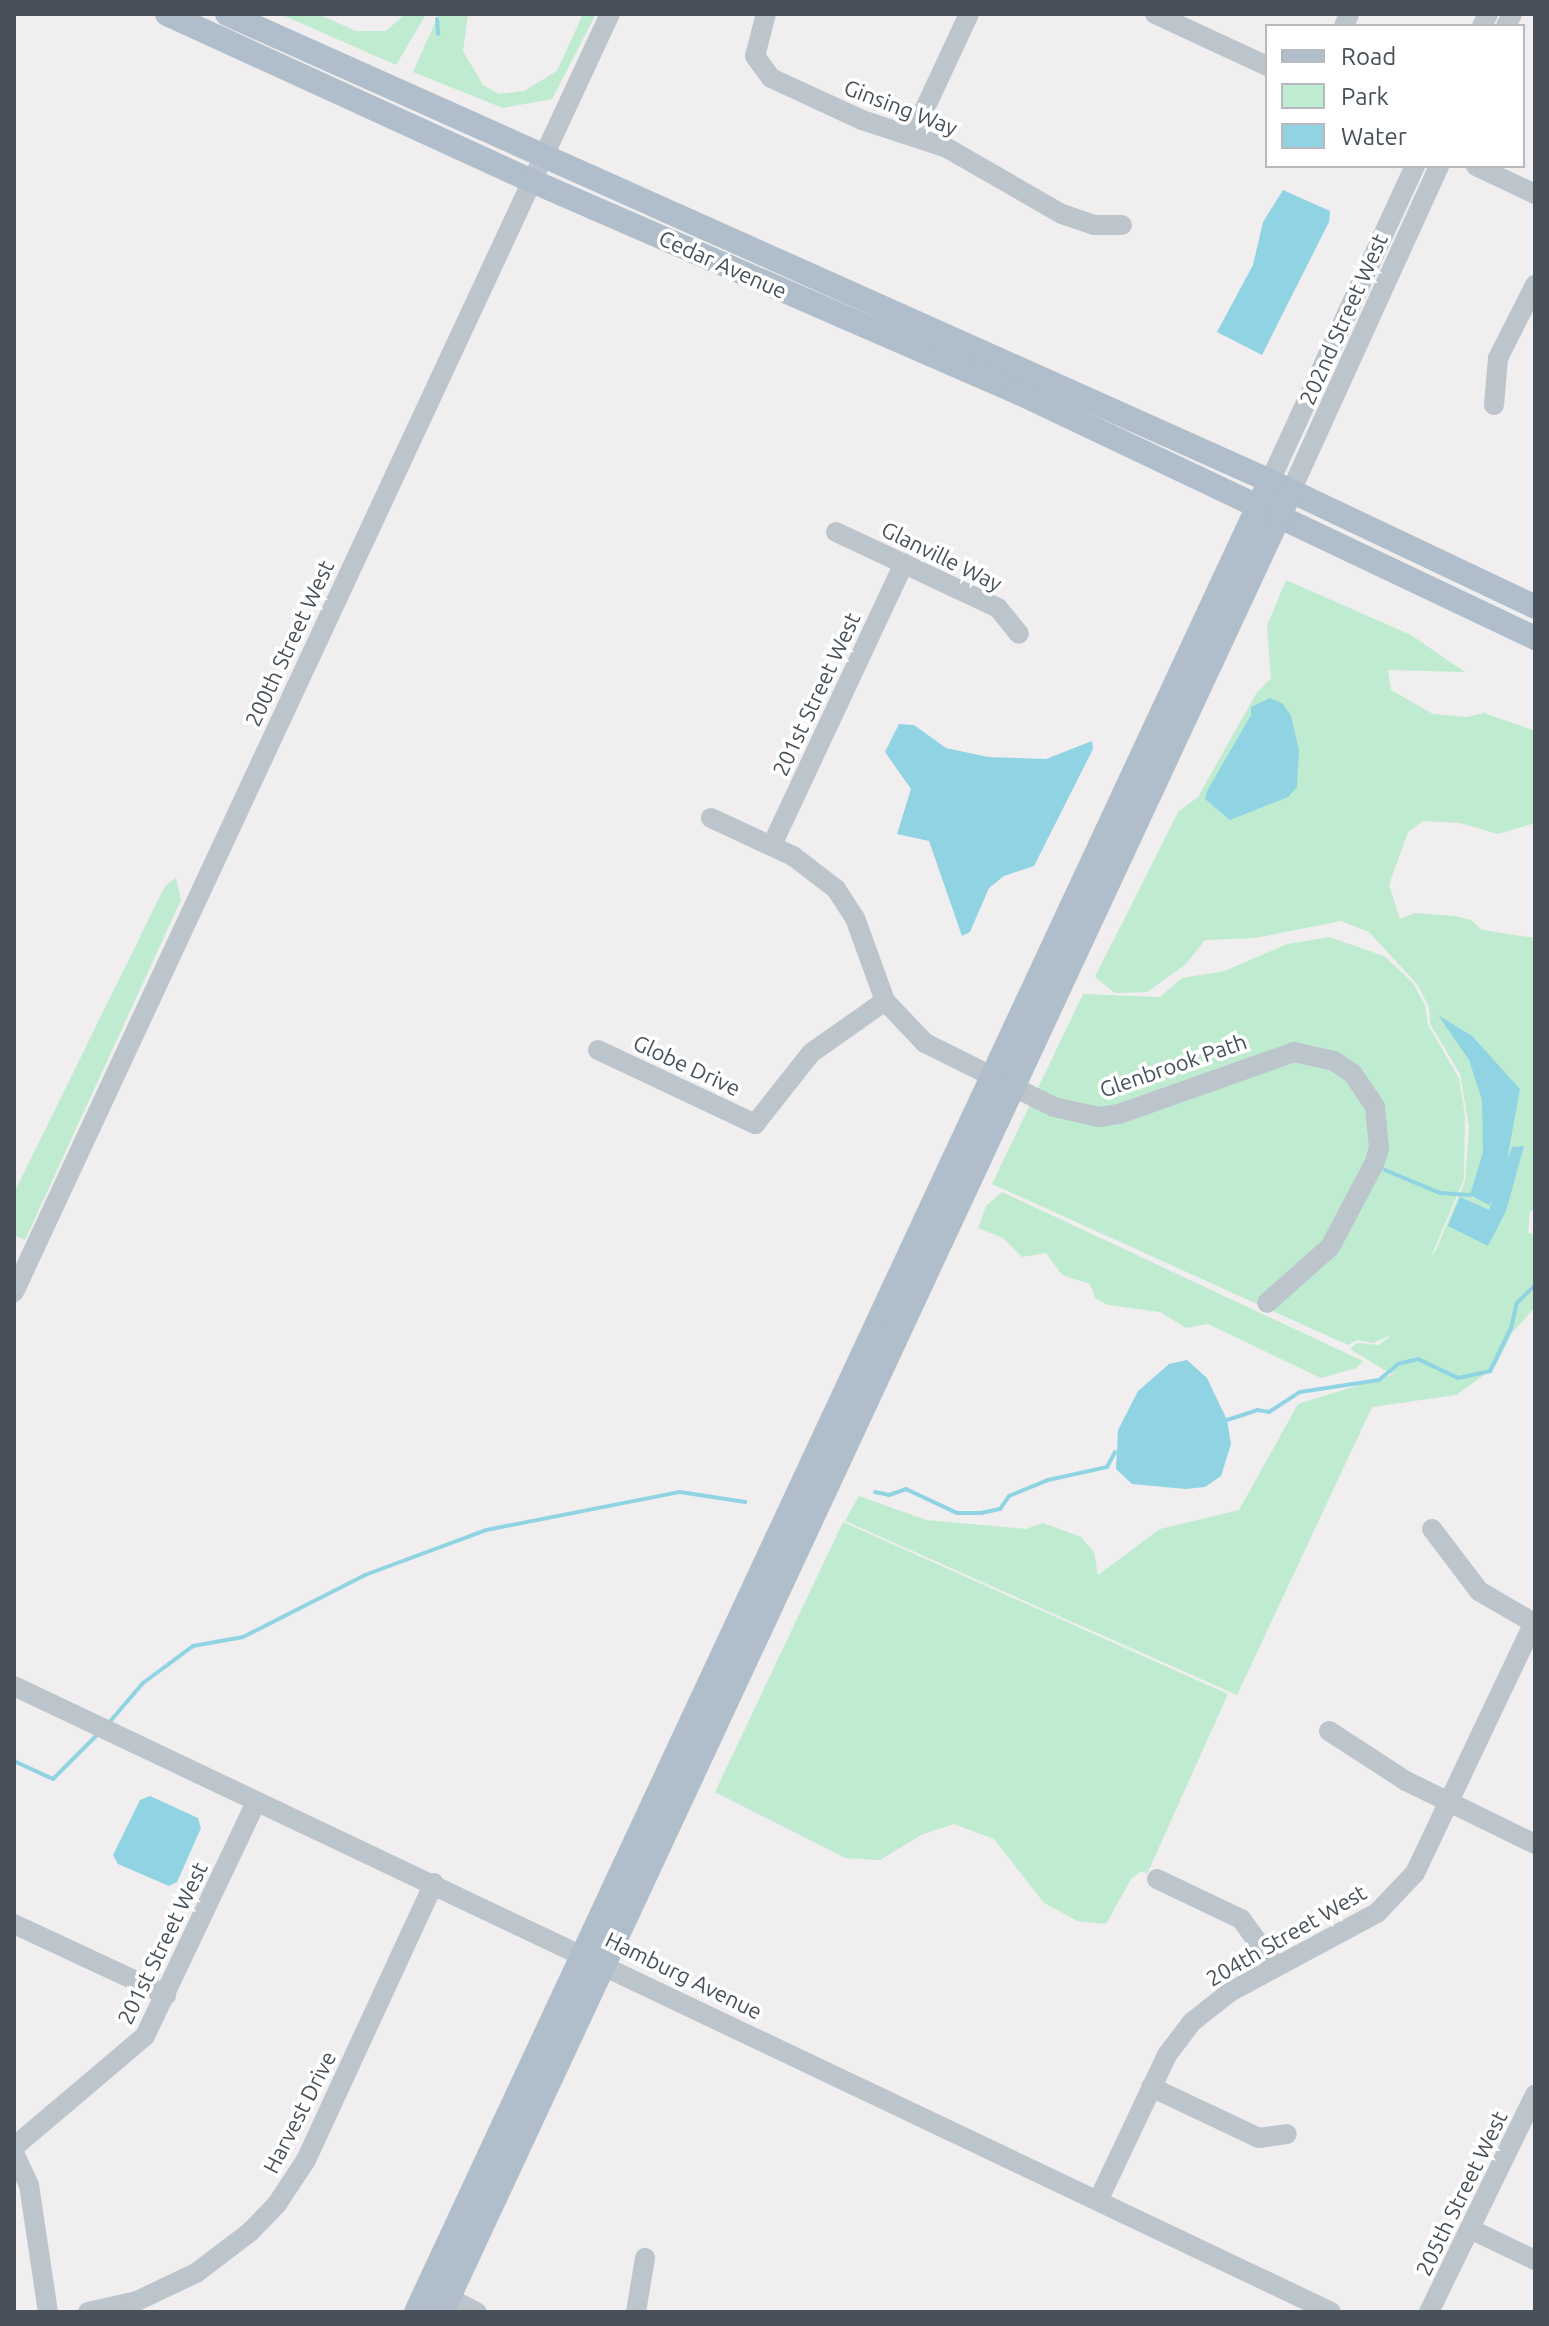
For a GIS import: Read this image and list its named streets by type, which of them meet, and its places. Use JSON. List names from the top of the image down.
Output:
{
  "streets": {
    "main road": ["Cedar Avenue"],
    "street": [
      "Ginsing Way",
      "202nd Street West",
      "Glanville Way",
      "200th Street West",
      "201st Street West",
      "Globe Drive",
      "Glenbrook Path",
      "204th Street West",
      "Hamburg Avenue",
      "Harvest Drive",
      "205th Street West"
    ]
  },
  "crossings": [
    ["Cedar Avenue", "202nd Street West"],
    ["Cedar Avenue", "200th Street West"],
    ["Glanville Way", "201st Street West"],
    ["201st Street West", "Glenbrook Path"],
    ["201st Street West", "Hamburg Avenue"],
    ["Globe Drive", "Glenbrook Path"],
    ["204th Street West", "Hamburg Avenue"],
    ["Hamburg Avenue", "Harvest Drive"]
  ],
  "legend": ["Road", "Park", "Water"]
}
